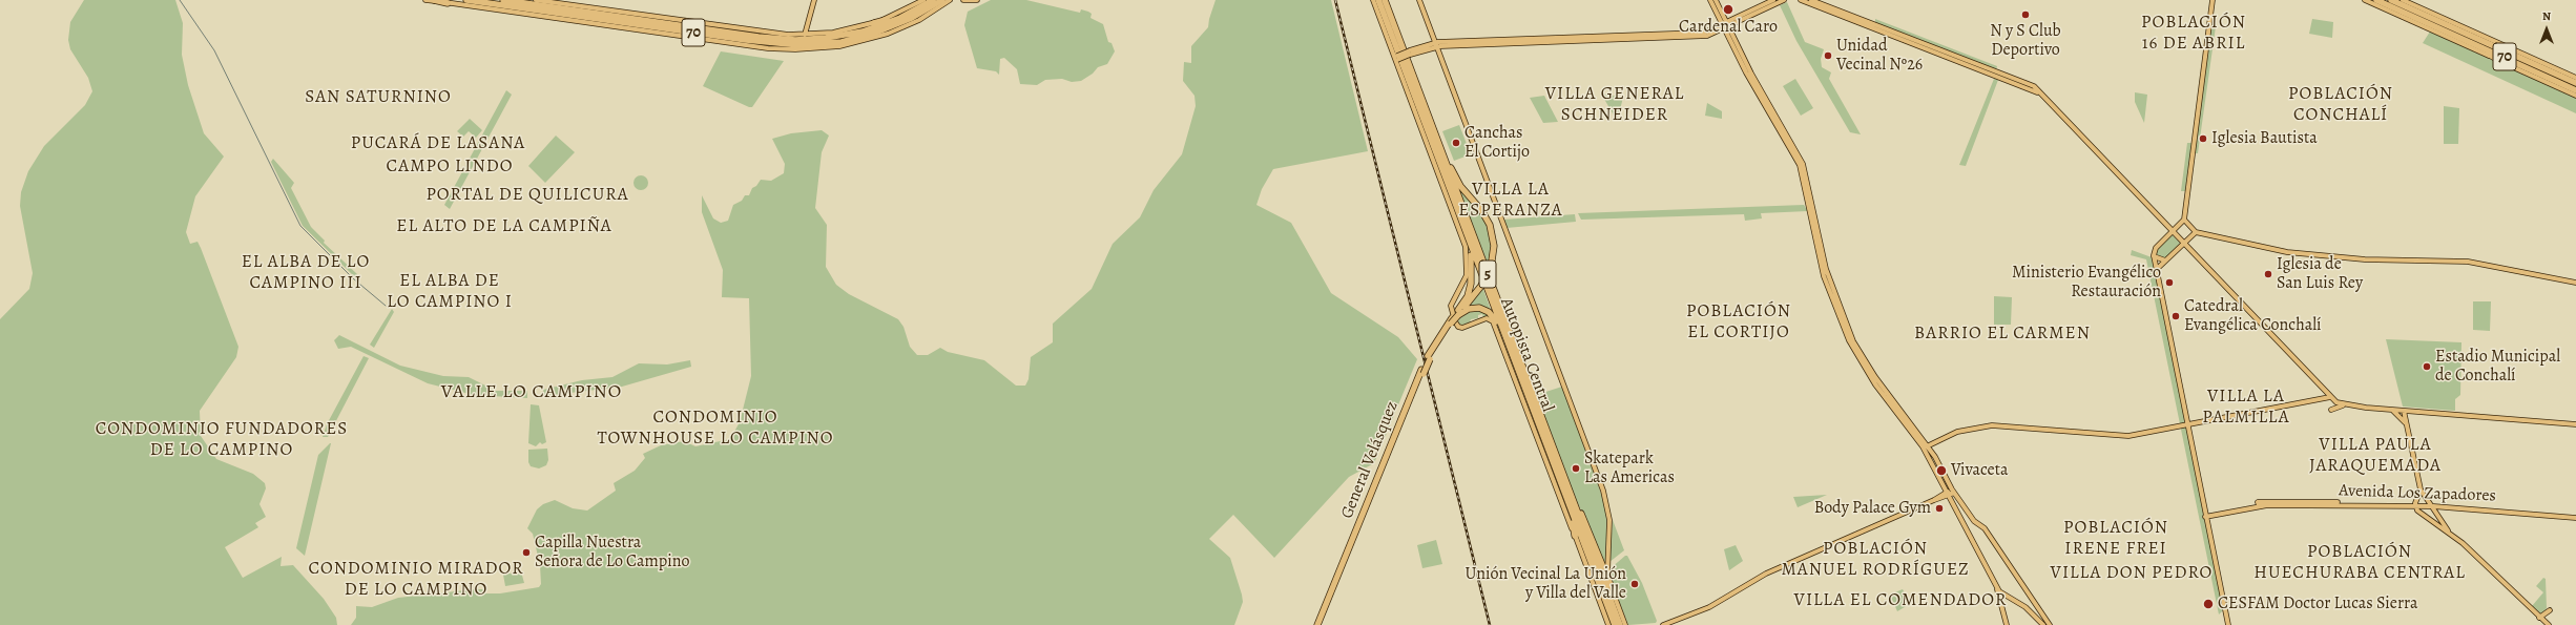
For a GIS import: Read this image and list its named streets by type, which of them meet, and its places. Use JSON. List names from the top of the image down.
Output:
{
  "streets": {
    "highway": [
      "70",
      "5",
      "Autopista Central",
      "General Velásquez"
    ],
    "main road": ["Avenida Los Zapadores"]
  },
  "districts": [
    "POBLACIÓN 16 DE ABRIL",
    "VILLA GENERAL SCHNEIDER",
    "POBLACIÓN CONCHALÍ",
    "SAN SATURNINO",
    "PUCARÁ DE LASANA",
    "CAMPO LINDO",
    "VILLA LA ESPERANZA",
    "PORTAL DE QUILICURA",
    "EL ALTO DE LA CAMPIÑA",
    "EL ALBA DE LO CAMPINO III",
    "EL ALBA DE LO CAMPINO I",
    "POBLACIÓN EL CORTIJO",
    "BARRIO EL CARMEN",
    "VALLE LO CAMPINO",
    "VILLA LA PALMILLA",
    "CONDOMINIO TOWNHOUSE LO CAMPINO",
    "CONDOMINIO FUNDADORES DE LO CAMPINO",
    "VILLA PAULA JARAQUEMADA",
    "POBLACIÓN IRENE FREI",
    "POBLACIÓN MANUEL RODRÍGUEZ",
    "POBLACIÓN HUECHURABA CENTRAL",
    "CONDOMINIO MIRADOR DE LO CAMPINO",
    "VILLA DON PEDRO",
    "VILLA EL COMENDADOR"
  ],
  "places": [
    "Cardenal Caro",
    "N y S Club Deportivo",
    "Unidad Vecinal Nº26",
    "Iglesia Bautista",
    "Canchas El Cortijo",
    "Iglesia de San Luis Rey",
    "Ministerio Evangélico Restauración",
    "Catedral Evangélica Conchalí",
    "Estadio Municipal de Conchalí",
    "Skatepark Las Americas",
    "Vivaceta",
    "Body Palace Gym",
    "Capilla Nuestra Señora de Lo Campino",
    "Unión Vecinal La Unión y Villa del Valle",
    "CESFAM Doctor Lucas Sierra"
  ],
  "north": "top"
}
